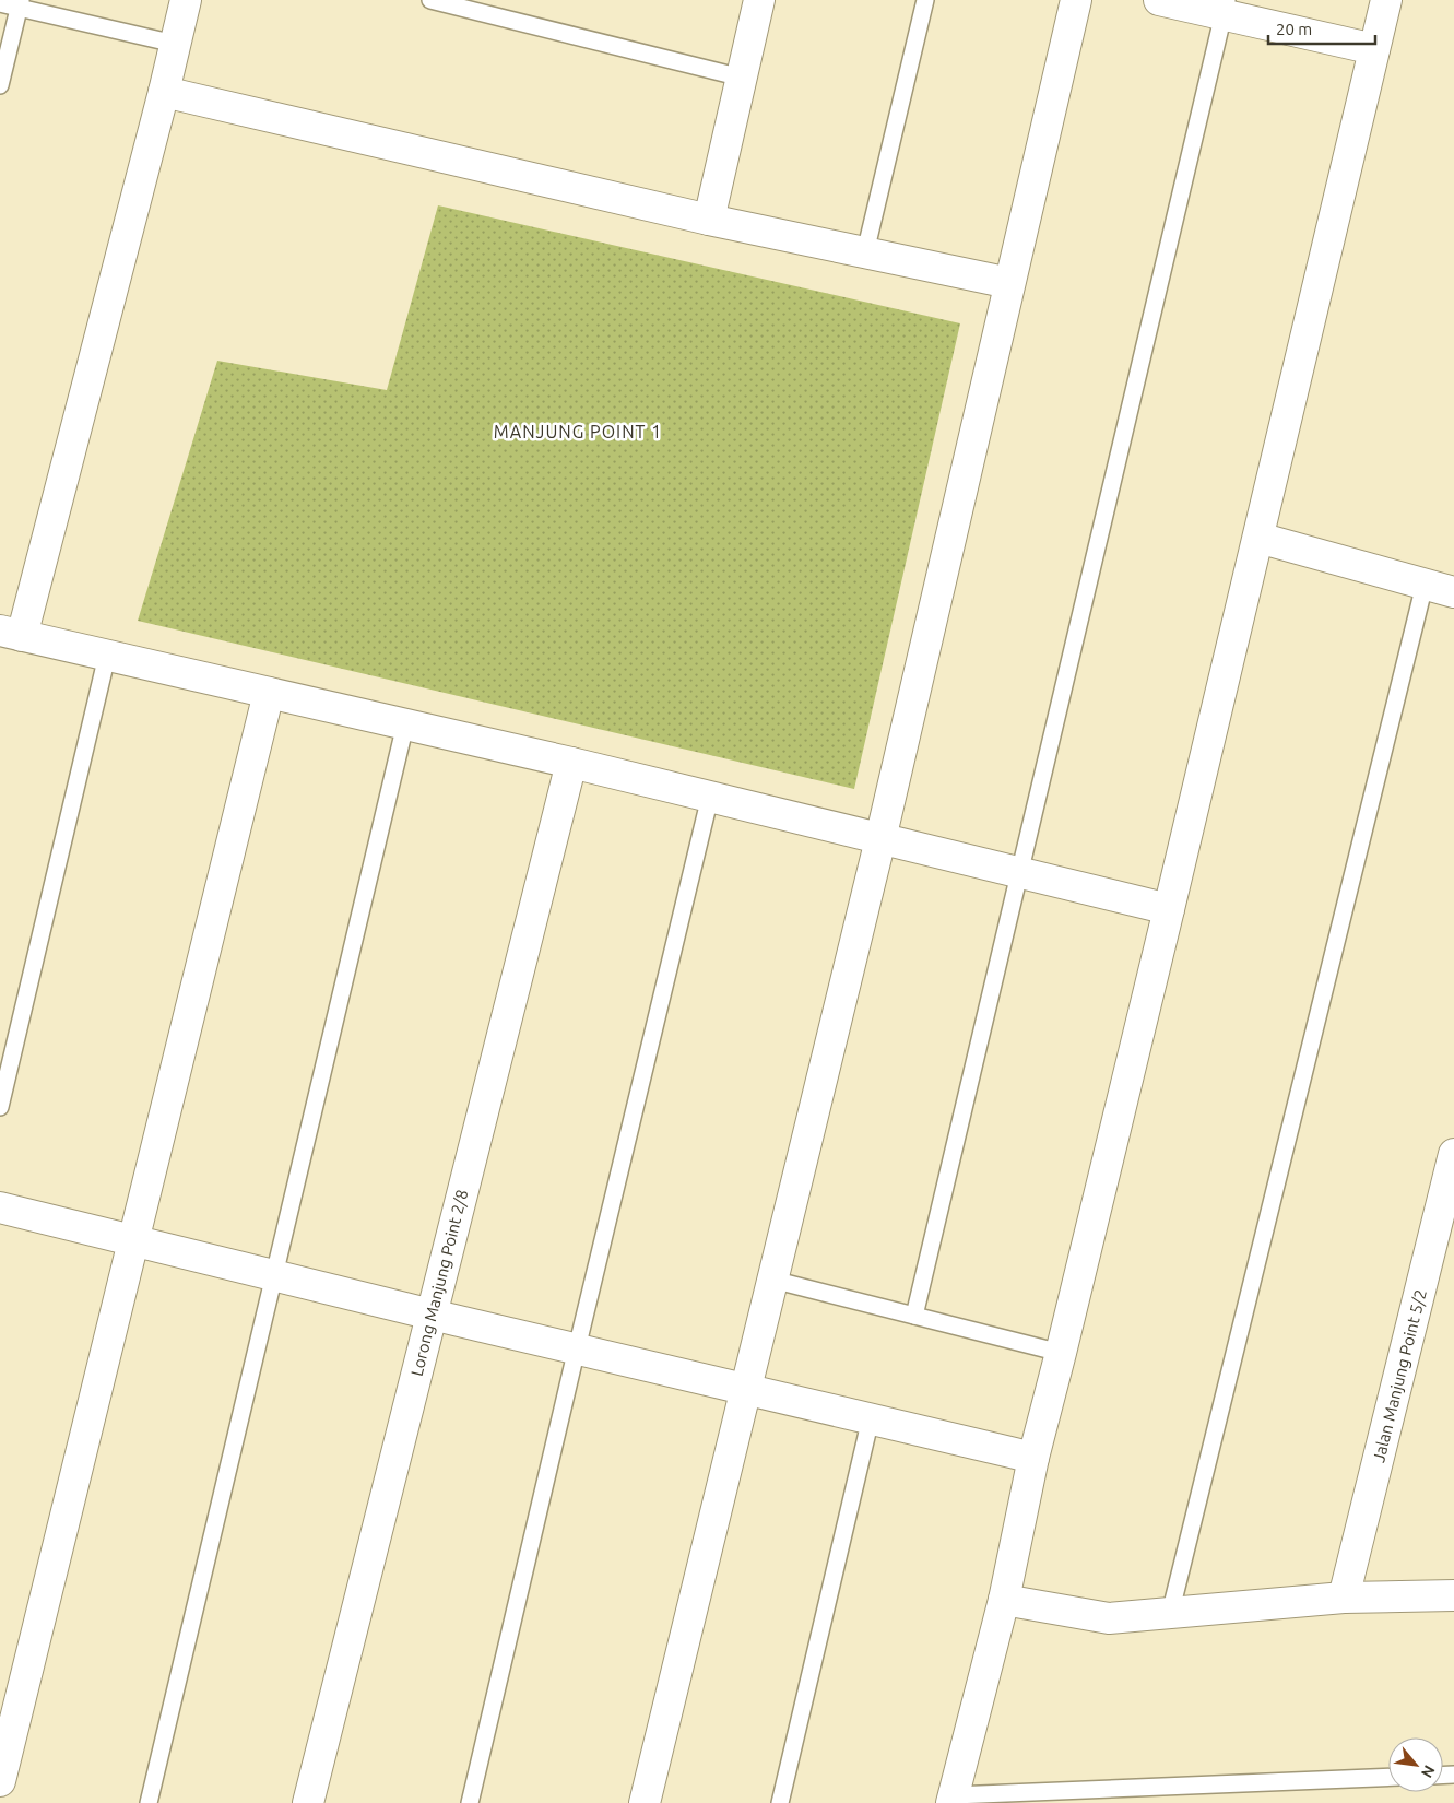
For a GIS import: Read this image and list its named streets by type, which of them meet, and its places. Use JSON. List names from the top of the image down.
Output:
{
  "streets": {
    "street": ["Lorong Manjung Point 2/8", "Jalan Manjung Point 5/2"]
  },
  "districts": ["MANJUNG POINT 1"],
  "scale_bar": "20 m",
  "north": "bottom right"
}
